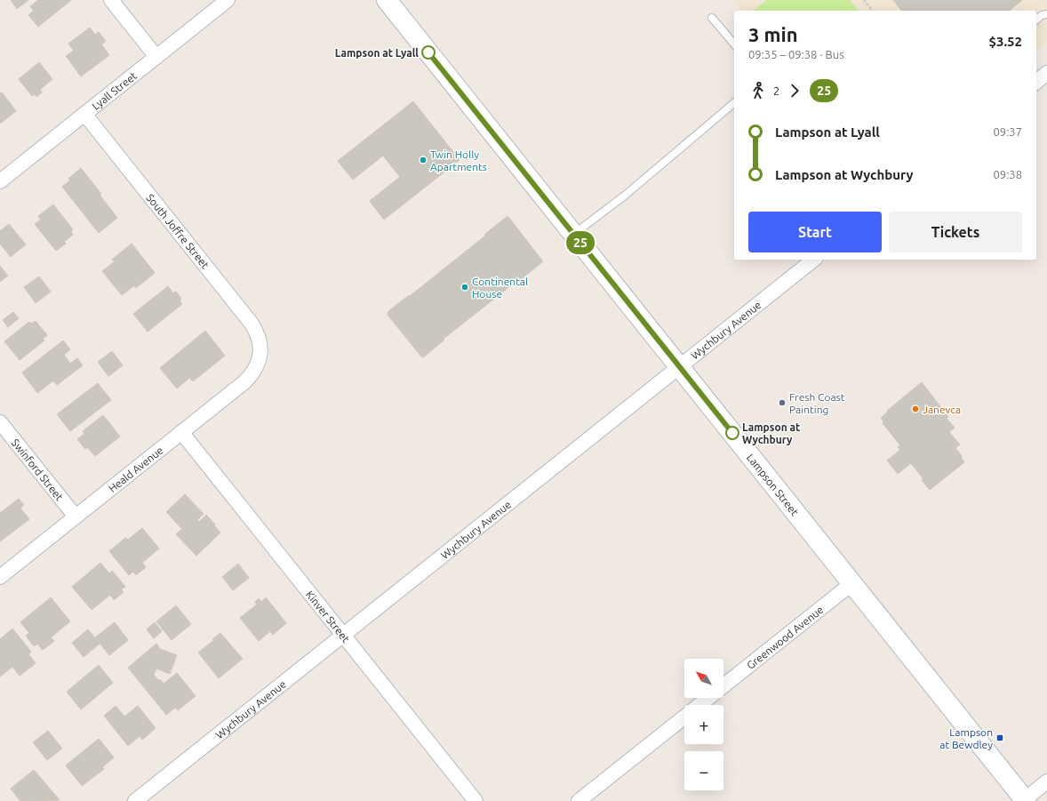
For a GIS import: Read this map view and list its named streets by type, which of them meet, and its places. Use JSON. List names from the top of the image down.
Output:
{
  "streets": {
    "street": [
      "Lyall Street",
      "South Joffre Street",
      "Wychbury Avenue",
      "Heald Avenue",
      "Swinford Street",
      "Lampson Street",
      "Kinver Street",
      "Greenwood Avenue"
    ]
  },
  "crossings": [
    ["Lyall Street", "South Joffre Street"],
    ["South Joffre Street", "Heald Avenue"],
    ["Wychbury Avenue", "Lampson Street"],
    ["Wychbury Avenue", "Kinver Street"],
    ["Heald Avenue", "Swinford Street"],
    ["Heald Avenue", "Kinver Street"],
    ["Lampson Street", "Greenwood Avenue"]
  ],
  "places": {
    "other": [
      "Lampson at Lyall",
      "Twin Holly Apartments",
      "Continental House",
      "Fresh Coast Painting",
      "Janevca",
      "Lampson at Wychbury"
    ],
    "transit": ["Lampson at Bewdley"]
  },
  "lines": ["bus line 25"],
  "north": "top left",
  "page": {
    "on_map": "25",
    "heading": ["3 min", "09:35 – 09:38 · Bus", "$3.52"],
    "legs": ["2", "25"],
    "list": [
      {
        "name": "Lampson at Lyall",
        "value": "09:37"
      },
      {
        "name": "Lampson at Wychbury",
        "value": "09:38"
      }
    ],
    "buttons": ["Start", "Tickets"],
    "map_buttons": ["+", "−"]
  }
}
